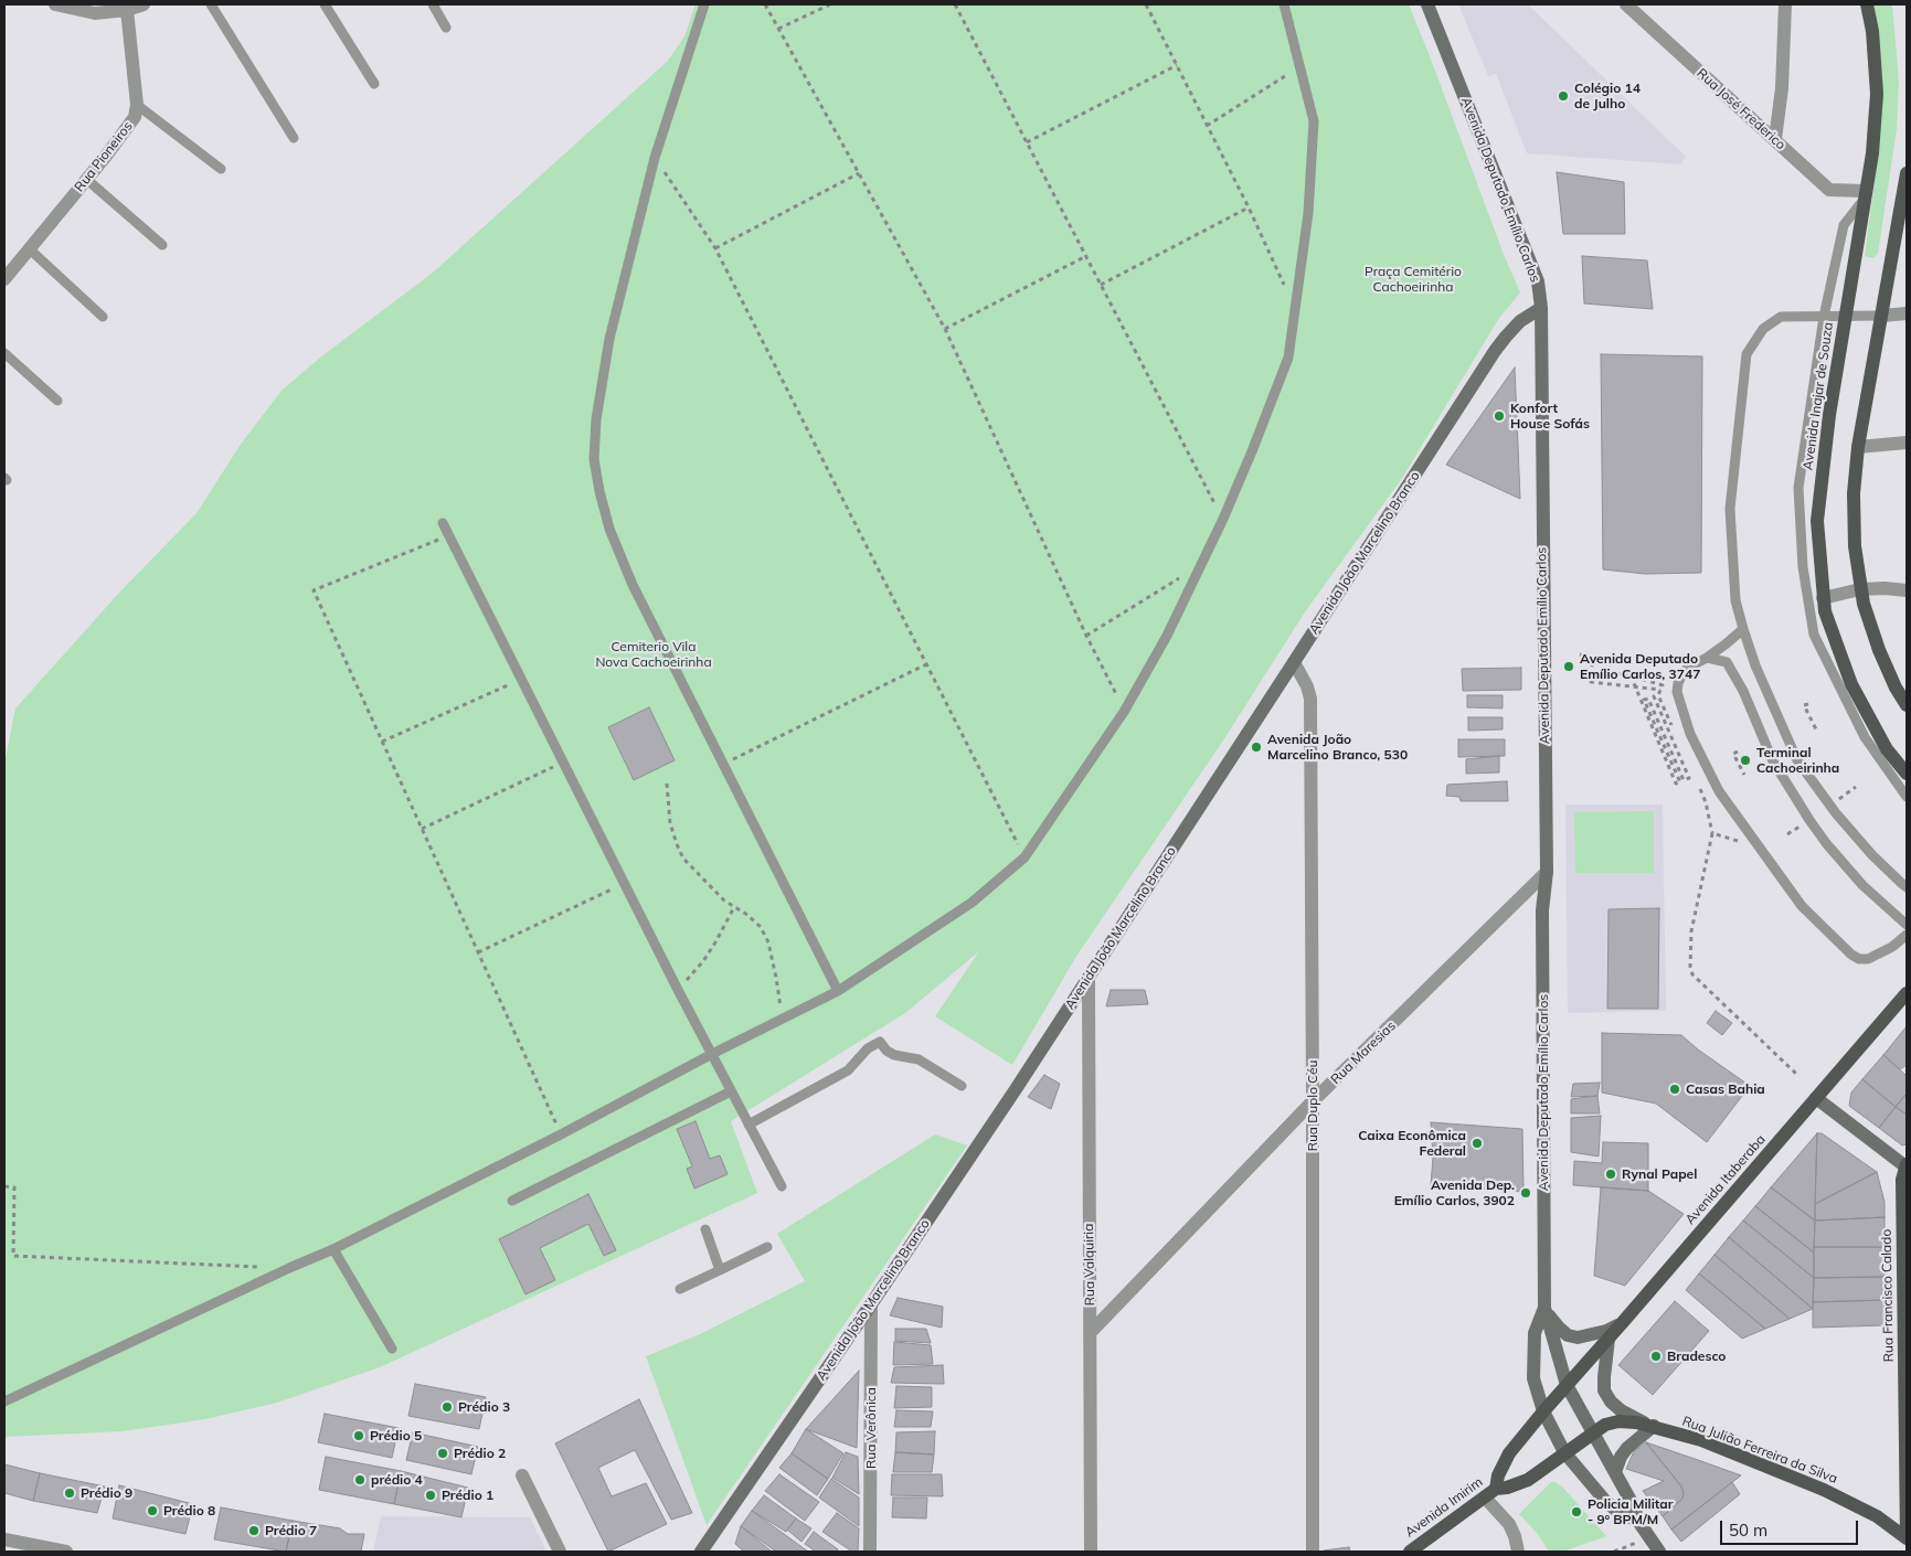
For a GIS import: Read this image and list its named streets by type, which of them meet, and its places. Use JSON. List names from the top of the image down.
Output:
{
  "streets": {
    "main road": [
      "Avenida Deputado Emílio Carlos",
      "Avenida Inajar de Souza",
      "Avenida João Marcelino Branco",
      "Avenida Itaberaba",
      "Rua Francisco Calado",
      "Rua Julião Ferreira da Silva",
      "Avenida Imirim"
    ],
    "street": [
      "Rua José Frederico",
      "Rua Pioneiros",
      "Rua Maresias",
      "Rua Duplo Céu",
      "Rua Valquiria",
      "Rua Verônica"
    ]
  },
  "crossings": [
    ["Rua José Frederico", "Avenida Inajar de Souza"],
    ["Avenida Deputado Emílio Carlos", "Avenida João Marcelino Branco"],
    ["Avenida Deputado Emílio Carlos", "Rua Maresias"],
    ["Avenida Deputado Emílio Carlos", "Avenida Itaberaba"],
    ["Avenida Deputado Emílio Carlos", "Rua Julião Ferreira da Silva"],
    ["Avenida Deputado Emílio Carlos", "Avenida Imirim"],
    ["Avenida João Marcelino Branco", "Rua Duplo Céu"],
    ["Avenida João Marcelino Branco", "Rua Valquiria"],
    ["Avenida João Marcelino Branco", "Rua Verônica"],
    ["Rua Maresias", "Rua Duplo Céu"],
    ["Rua Maresias", "Rua Valquiria"],
    ["Avenida Itaberaba", "Rua Francisco Calado"],
    ["Avenida Itaberaba", "Avenida Imirim"],
    ["Rua Francisco Calado", "Rua Julião Ferreira da Silva"],
    ["Rua Julião Ferreira da Silva", "Avenida Imirim"]
  ],
  "parks": ["Praça Cemitério Cachoeirinha", "Cemiterio Vila Nova Cachoeirinha"],
  "places": [
    "Colégio 14 de Julho",
    "Konfort House Sofás",
    "Avenida Deputado Emílio Carlos, 3747",
    "Avenida João Marcelino Branco, 530",
    "Terminal Cachoeirinha",
    "Casas Bahia",
    "Caixa Econômica Federal",
    "Rynal Papel",
    "Avenida Dep. Emílio Carlos, 3902",
    "Bradesco",
    "Prédio 3",
    "Prédio 5",
    "Prédio 2",
    "prédio 4",
    "Prédio 9",
    "Prédio 1",
    "Prédio 8",
    "Policia Militar - 9º BPM/M",
    "Prédio 7"
  ],
  "scale_bar": "50 m"
}
